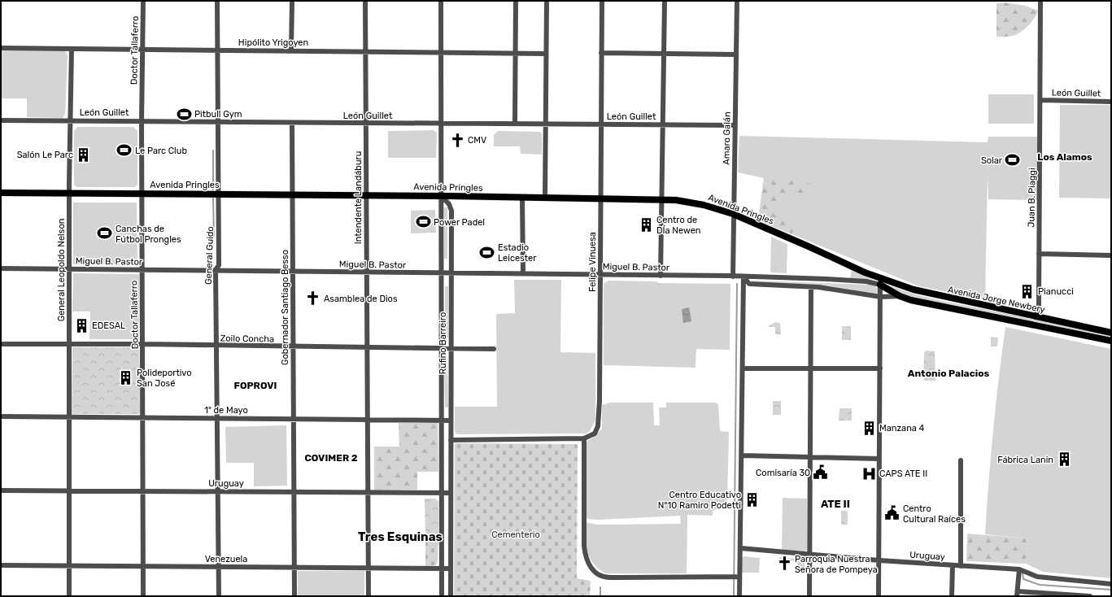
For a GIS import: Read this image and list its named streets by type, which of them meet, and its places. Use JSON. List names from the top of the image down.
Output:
{
  "streets": {
    "main road": ["Avenida Pringles", "Avenida Jorge Newbery"],
    "street": [
      "Hipólito Yrigoyen",
      "Doctor Tallaferro",
      "León Guillet",
      "Amaro Galán",
      "Intendente Landáburu",
      "Juan B. Piaggi",
      "General Guido",
      "Miguel B. Pastor",
      "Felipe Vinuesa",
      "General Leopoldo Nelson",
      "Gobernador Santiago Besso",
      "Zoilo Concha",
      "Rufino Barreiro",
      "1º de Mayo",
      "Uruguay",
      "Venezuela"
    ]
  },
  "crossings": [
    ["Hipólito Yrigoyen", "Doctor Tallaferro"],
    ["Hipólito Yrigoyen", "Intendente Landáburu"],
    ["Hipólito Yrigoyen", "General Guido"],
    ["Hipólito Yrigoyen", "General Leopoldo Nelson"],
    ["Hipólito Yrigoyen", "Rufino Barreiro"],
    ["Doctor Tallaferro", "León Guillet"],
    ["Doctor Tallaferro", "Avenida Pringles"],
    ["Doctor Tallaferro", "Miguel B. Pastor"],
    ["Doctor Tallaferro", "Zoilo Concha"],
    ["Doctor Tallaferro", "1º de Mayo"],
    ["Doctor Tallaferro", "Uruguay"],
    ["Doctor Tallaferro", "Venezuela"],
    ["León Guillet", "Amaro Galán"],
    ["León Guillet", "Intendente Landáburu"],
    ["León Guillet", "Juan B. Piaggi"],
    ["León Guillet", "General Guido"],
    ["León Guillet", "Felipe Vinuesa"],
    ["León Guillet", "General Leopoldo Nelson"],
    ["León Guillet", "Gobernador Santiago Besso"],
    ["León Guillet", "Rufino Barreiro"],
    ["Amaro Galán", "Avenida Pringles"],
    ["Amaro Galán", "Miguel B. Pastor"],
    ["Avenida Pringles", "Intendente Landáburu"],
    ["Avenida Pringles", "General Guido"],
    ["Avenida Pringles", "Miguel B. Pastor"],
    ["Avenida Pringles", "Felipe Vinuesa"],
    ["Avenida Pringles", "General Leopoldo Nelson"],
    ["Avenida Pringles", "Avenida Jorge Newbery"],
    ["Avenida Pringles", "Gobernador Santiago Besso"],
    ["Avenida Pringles", "Rufino Barreiro"],
    ["Intendente Landáburu", "Miguel B. Pastor"],
    ["Intendente Landáburu", "Zoilo Concha"],
    ["Intendente Landáburu", "1º de Mayo"],
    ["Intendente Landáburu", "Uruguay"],
    ["Intendente Landáburu", "Venezuela"],
    ["Juan B. Piaggi", "Avenida Jorge Newbery"],
    ["General Guido", "Miguel B. Pastor"],
    ["General Guido", "Zoilo Concha"],
    ["General Guido", "1º de Mayo"],
    ["General Guido", "Uruguay"],
    ["General Guido", "Venezuela"],
    ["Miguel B. Pastor", "Felipe Vinuesa"],
    ["Miguel B. Pastor", "General Leopoldo Nelson"],
    ["Miguel B. Pastor", "Avenida Jorge Newbery"],
    ["Miguel B. Pastor", "Gobernador Santiago Besso"],
    ["Miguel B. Pastor", "Rufino Barreiro"],
    ["General Leopoldo Nelson", "Zoilo Concha"],
    ["General Leopoldo Nelson", "1º de Mayo"],
    ["General Leopoldo Nelson", "Uruguay"],
    ["General Leopoldo Nelson", "Venezuela"],
    ["Gobernador Santiago Besso", "Zoilo Concha"],
    ["Gobernador Santiago Besso", "1º de Mayo"],
    ["Gobernador Santiago Besso", "Uruguay"],
    ["Gobernador Santiago Besso", "Venezuela"],
    ["Zoilo Concha", "Rufino Barreiro"],
    ["Rufino Barreiro", "1º de Mayo"],
    ["Rufino Barreiro", "Uruguay"],
    ["Rufino Barreiro", "Venezuela"]
  ],
  "districts": [
    "Los Alamos",
    "Antonio Palacios",
    "FOPROVI",
    "COVIMER 2",
    "ATE II",
    "Tres Esquinas"
  ],
  "parks": ["Cementerio"],
  "places": {
    "sports": [
      "Pitbull Gym",
      "Le Parc Club",
      "Solar",
      "Power Padel",
      "Canchas de Fútbol Prongles",
      "Estadio Leicester"
    ],
    "church": ["CMV", "Asamblea de Dios", "Parroquia Nuestra Señora de Pompeya"],
    "building": [
      "Salón Le Parc",
      "Centro de DÍa Newen",
      "Pianucci",
      "EDESAL",
      "Polideportivo San José",
      "Manzana 4",
      "Fábrica Lanin",
      "Centro Educativo N°10 Ramiro Podetti"
    ],
    "public building": ["Comisaría 30", "Centro Cultural Raíces"],
    "hospital": ["CAPS ATE II"]
  }
}
